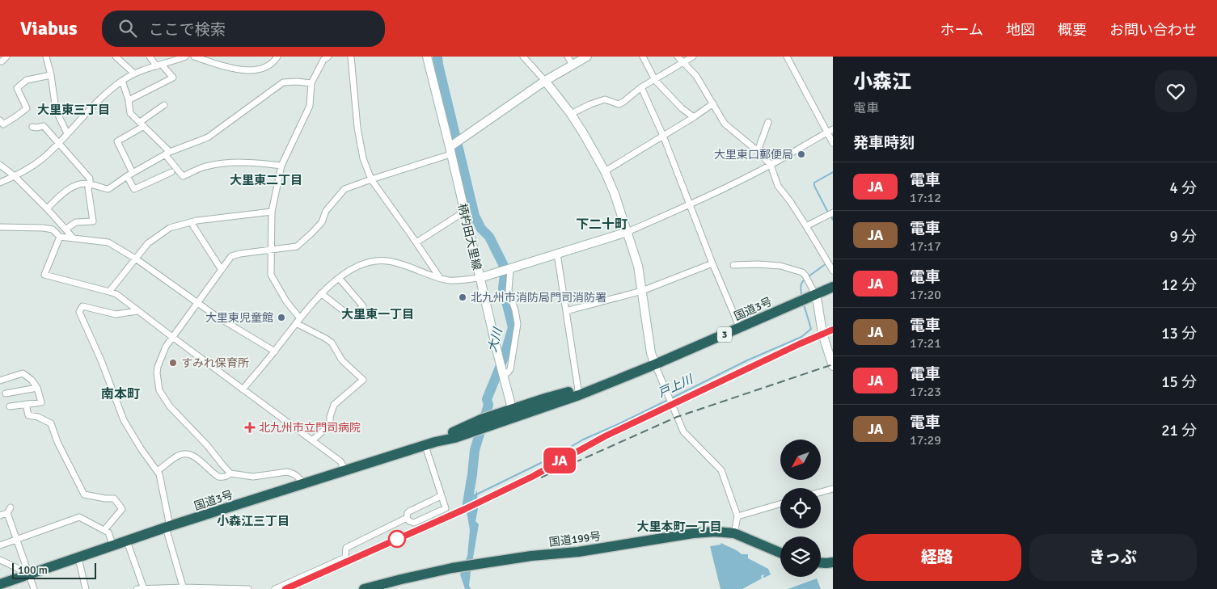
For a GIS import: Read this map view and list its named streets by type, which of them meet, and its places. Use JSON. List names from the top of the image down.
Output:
{
  "streets": {
    "highway": ["国道3号", "3", "国道199号"],
    "street": ["柄杓田大里線"]
  },
  "crossings": [
    ["柄杓田大里線", "国道3号"]
  ],
  "districts": [
    "大里東三丁目",
    "大里東二丁目",
    "下二十町",
    "大里東一丁目",
    "南本町",
    "小森江三丁目",
    "大里本町一丁目"
  ],
  "water": ["大川", "戸上川"],
  "places": {
    "other": [
      "大里東口郵便局",
      "北九州市消防局門司消防署",
      "大里東児童館",
      "すみれ保育所"
    ],
    "health": ["北九州市立門司病院"]
  },
  "scale_bar": "100 m",
  "north": "bottom left",
  "page": {
    "header": "Viabus",
    "search": "ここで検索",
    "nav": [
      "ホーム",
      "地図",
      "概要",
      "お問い合わせ"
    ],
    "on_map": "JA",
    "heading": [
      ["小森江", "電車"],
      "発車時刻"
    ],
    "list": [
      {
        "mark": "JA",
        "name": "電車",
        "note": "17:12",
        "value": "4 分"
      },
      {
        "mark": "JA",
        "name": "電車",
        "note": "17:17",
        "value": "9 分"
      },
      {
        "mark": "JA",
        "name": "電車",
        "note": "17:20",
        "value": "12 分"
      },
      {
        "mark": "JA",
        "name": "電車",
        "note": "17:21",
        "value": "13 分"
      },
      {
        "mark": "JA",
        "name": "電車",
        "note": "17:23",
        "value": "15 分"
      },
      {
        "mark": "JA",
        "name": "電車",
        "note": "17:29",
        "value": "21 分"
      }
    ],
    "buttons": ["経路", "きっぷ"],
    "scale": "100 m"
  }
}
